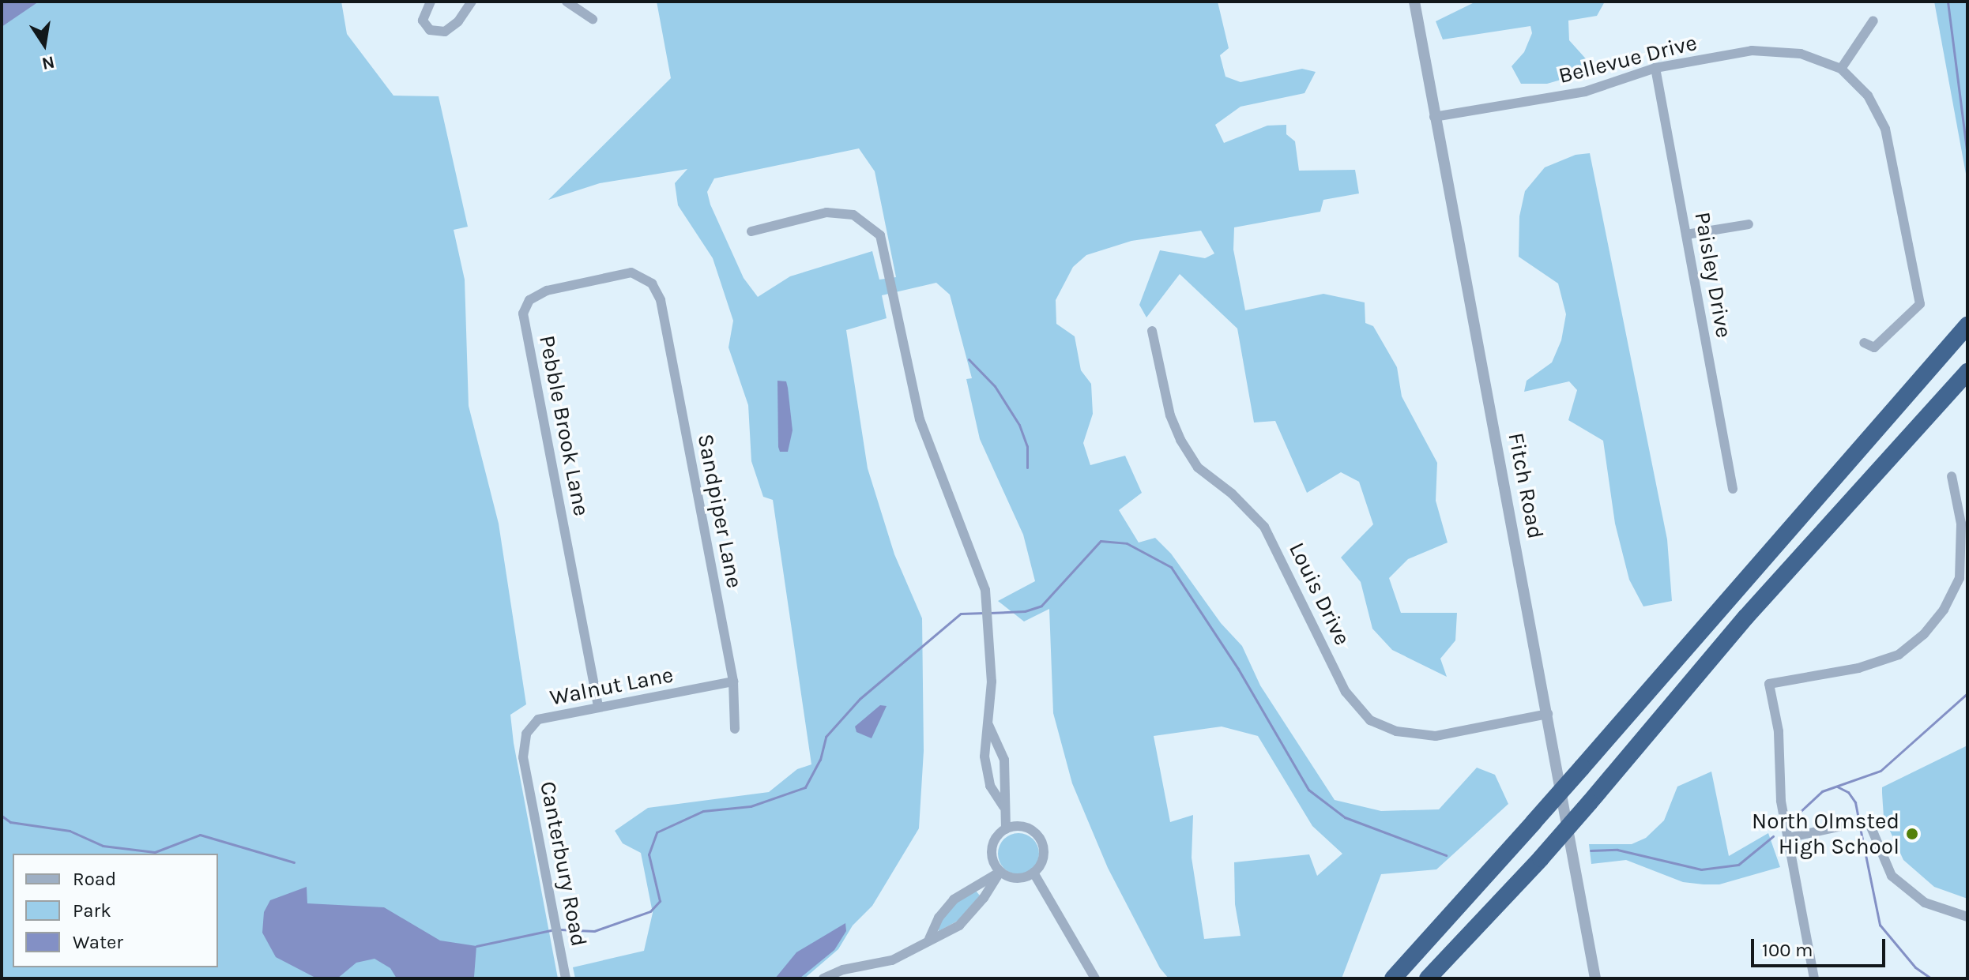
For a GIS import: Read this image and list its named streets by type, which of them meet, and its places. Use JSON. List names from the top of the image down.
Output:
{
  "streets": {
    "street": [
      "Bellevue Drive",
      "Paisley Drive",
      "Pebble Brook Lane",
      "Fitch Road",
      "Sandpiper Lane",
      "Louis Drive",
      "Walnut Lane",
      "Canterbury Road"
    ]
  },
  "crossings": [
    ["Bellevue Drive", "Paisley Drive"],
    ["Bellevue Drive", "Fitch Road"],
    ["Pebble Brook Lane", "Sandpiper Lane"],
    ["Pebble Brook Lane", "Walnut Lane"],
    ["Fitch Road", "Louis Drive"],
    ["Sandpiper Lane", "Walnut Lane"],
    ["Walnut Lane", "Canterbury Road"]
  ],
  "places": ["North Olmsted High School"],
  "legend": ["Road", "Park", "Water"],
  "scale_bar": "100 m",
  "north": "bottom"
}
